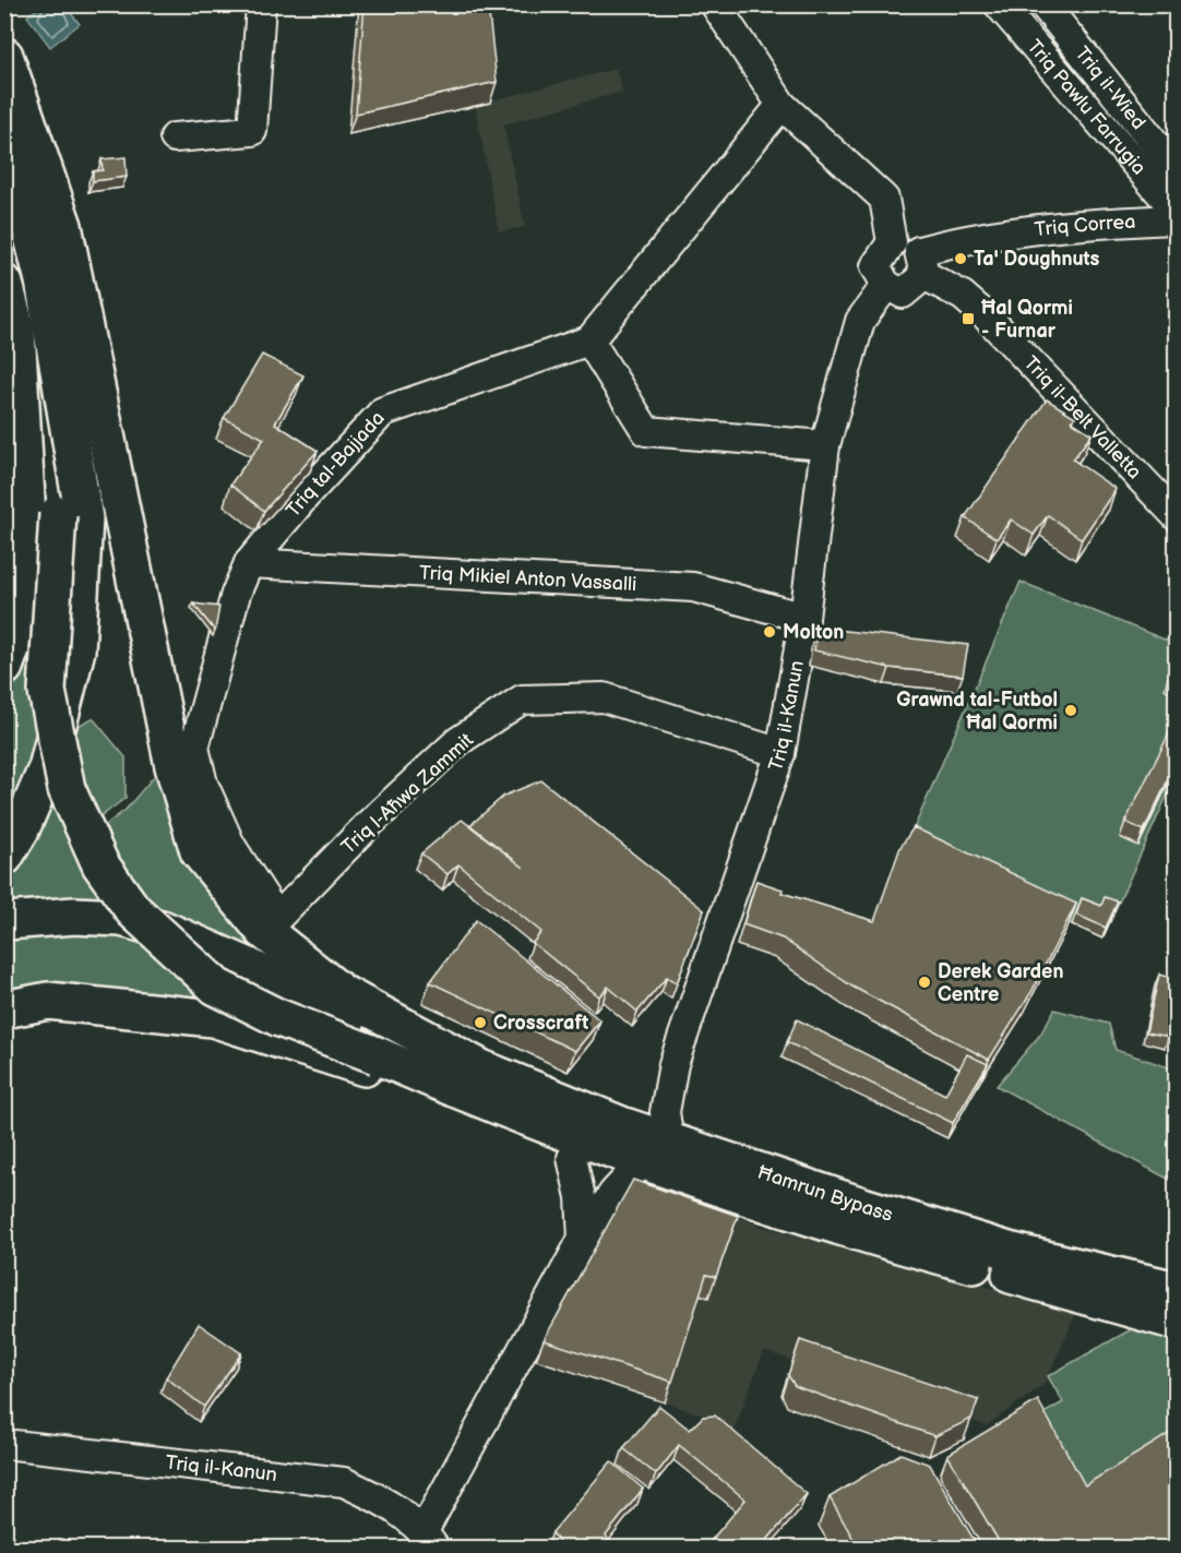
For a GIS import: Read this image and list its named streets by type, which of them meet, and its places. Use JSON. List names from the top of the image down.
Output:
{
  "streets": {
    "highway": ["Ħamrun Bypass"],
    "street": [
      "Triq il-Wied",
      "Triq Pawlu Farrugia",
      "Triq Correa",
      "Triq il-Belt Valletta",
      "Triq tal-Bajjada",
      "Triq Mikiel Anton Vassalli",
      "Triq il-Kanun",
      "Triq l-Aħwa Zammit"
    ]
  },
  "crossings": [
    ["Triq Correa", "Triq il-Belt Valletta"],
    ["Triq tal-Bajjada", "Triq Mikiel Anton Vassalli"],
    ["Triq tal-Bajjada", "Triq l-Aħwa Zammit"],
    ["Triq Mikiel Anton Vassalli", "Triq il-Kanun"],
    ["Triq il-Kanun", "Triq l-Aħwa Zammit"],
    ["Triq il-Kanun", "Ħamrun Bypass"]
  ],
  "places": {
    "other": [
      "Ta' Doughnuts",
      "Molton",
      "Grawnd tal-Futbol Ħal Qormi",
      "Derek Garden Centre",
      "Crosscraft"
    ],
    "transit": ["Ħal Qormi - Furnar"]
  }
}
